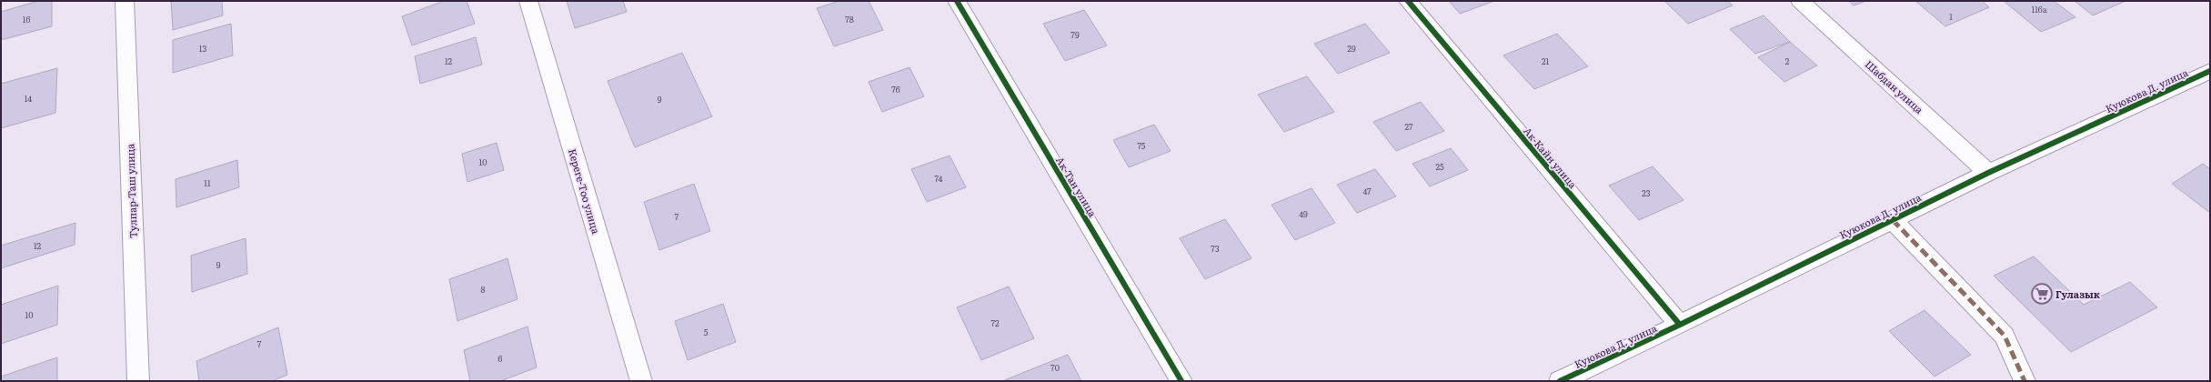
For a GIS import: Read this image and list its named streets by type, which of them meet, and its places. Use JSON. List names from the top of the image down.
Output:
{
  "streets": {
    "street": [
      "Шабдан улица",
      "Куюкова Д. улица",
      "Ак-Кайн улица",
      "Ак-Тан улица",
      "Тулпар-Таш улица",
      "Кереге-Тоо улица"
    ]
  },
  "crossings": [
    ["Шабдан улица", "Куюкова Д. улица"],
    ["Куюкова Д. улица", "Ак-Кайн улица"]
  ],
  "places": {
    "supermarket": ["Гулазык"]
  },
  "house_numbers": [
    "116а",
    "1",
    "16",
    "78",
    "79",
    "13",
    "29",
    "12",
    "21",
    "2",
    "76",
    "14",
    "9",
    "27",
    "75",
    "10",
    "25",
    "74",
    "11",
    "47",
    "23",
    "49",
    "7",
    "12",
    "73",
    "9",
    "8",
    "10",
    "72",
    "5",
    "7",
    "6",
    "70"
  ]
}
